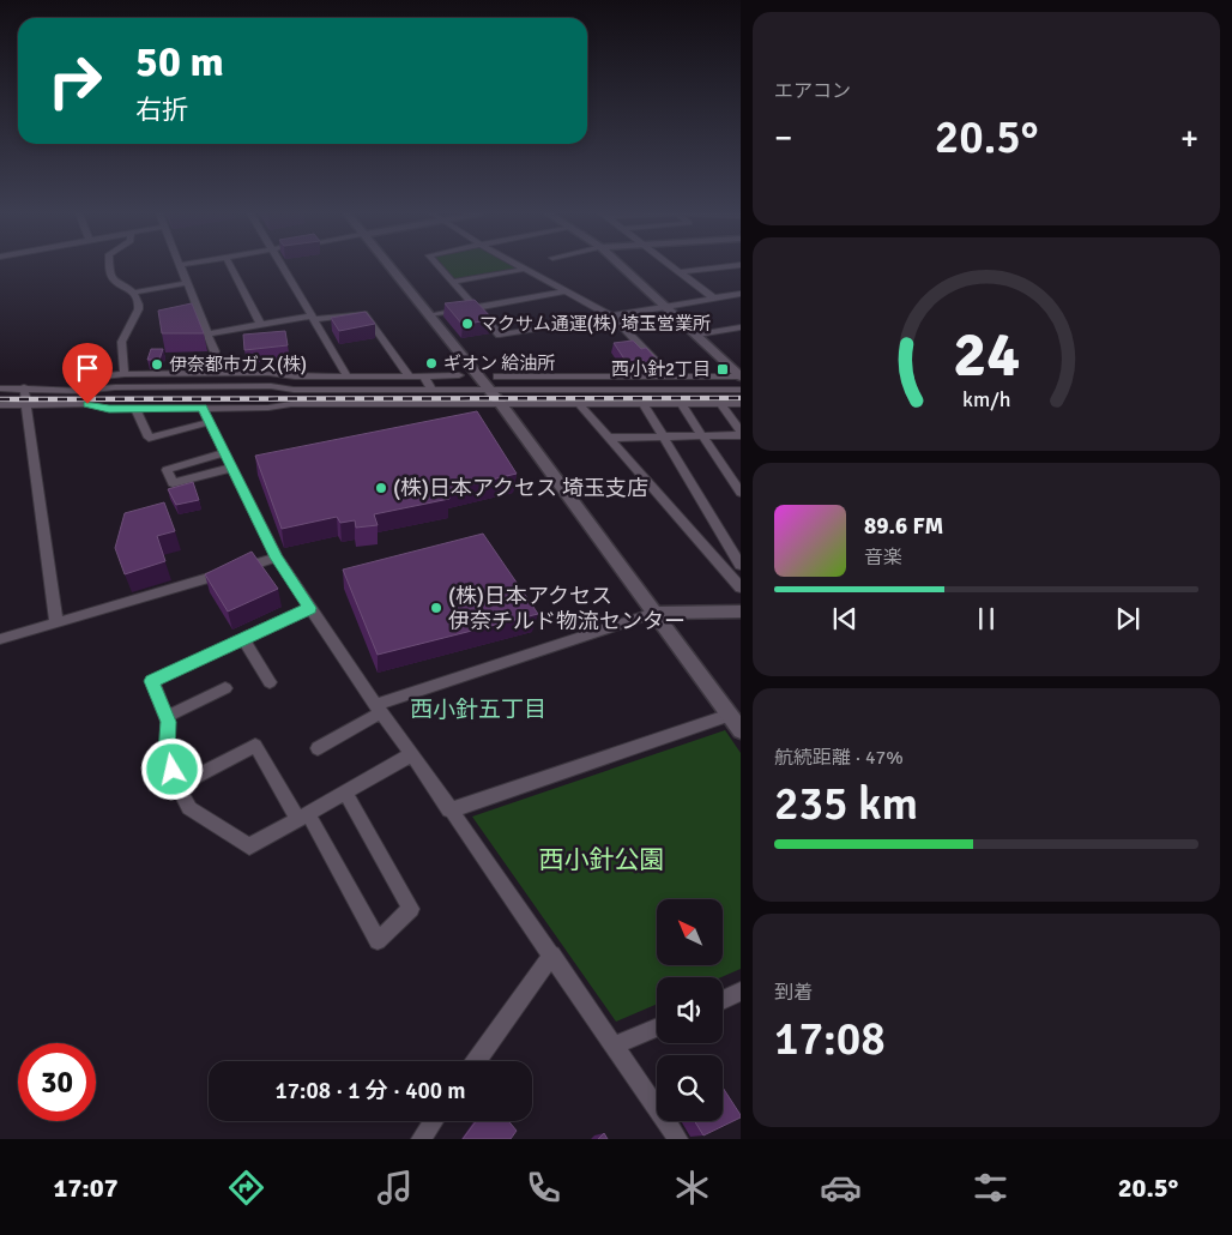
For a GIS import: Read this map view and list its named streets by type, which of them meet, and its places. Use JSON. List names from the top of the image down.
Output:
{
  "districts": ["西小針五丁目"],
  "parks": ["西小針公園"],
  "places": {
    "other": [
      "マクサム通運(株) 埼玉営業所",
      "ギオン 給油所",
      "伊奈都市ガス(株)",
      "(株)日本アクセス 埼玉支店",
      "(株)日本アクセス 伊奈チルド物流センター"
    ],
    "transit": ["西小針2丁目"]
  },
  "north": "top left",
  "page": {
    "tile": [
      "エアコン",
      ["航続距離 · 47%", "235 km"],
      ["到着", "17:08"]
    ],
    "turn": ["50 m", "右折"],
    "heat": ["−", "20.5°", "+"],
    "song": ["89.6 FM", "音楽"],
    "limit": "30",
    "trip": "17:08 · 1 分 · 400 m",
    "tabs": ["17:07", "20.5°"],
    "gauge": ["24", "km/h"]
  }
}
